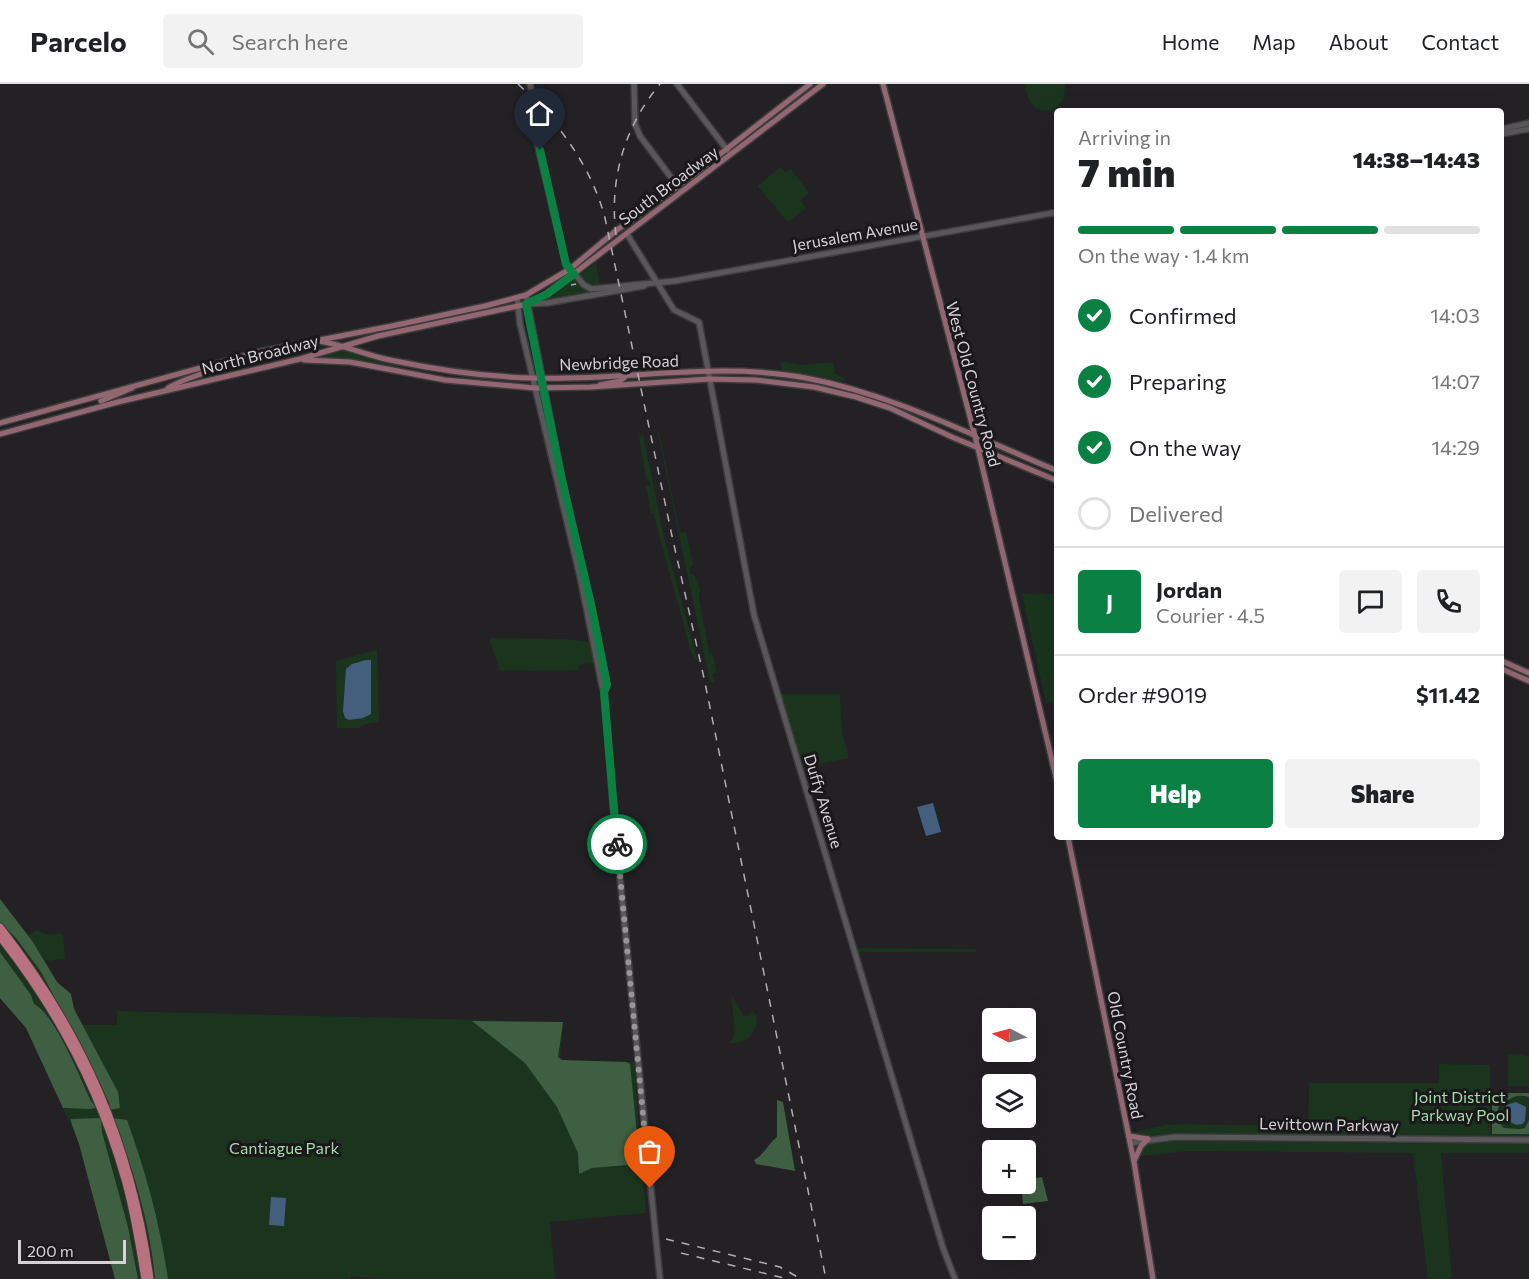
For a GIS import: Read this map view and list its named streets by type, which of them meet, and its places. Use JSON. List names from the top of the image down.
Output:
{
  "streets": {
    "main road": [
      "South Broadway",
      "Jerusalem Avenue",
      "North Broadway",
      "Newbridge Road",
      "West Old Country Road",
      "Duffy Avenue",
      "Old Country Road",
      "Levittown Parkway"
    ]
  },
  "crossings": [
    ["South Broadway", "Jerusalem Avenue"],
    ["South Broadway", "North Broadway"],
    ["Jerusalem Avenue", "North Broadway"],
    ["Jerusalem Avenue", "West Old Country Road"],
    ["Jerusalem Avenue", "Duffy Avenue"],
    ["North Broadway", "Newbridge Road"],
    ["Newbridge Road", "West Old Country Road"],
    ["Newbridge Road", "Duffy Avenue"],
    ["Old Country Road", "Levittown Parkway"]
  ],
  "parks": ["Joint District Parkway Pool", "Cantiague Park"],
  "scale_bar": "200 m",
  "north": "left",
  "page": {
    "header": "Parcelo",
    "search": "Search here",
    "nav": [
      "Home",
      "Map",
      "About",
      "Contact"
    ],
    "heading": ["7 min", "Arriving in", "14:38–14:43"],
    "panel": [
      "Jordan",
      "Courier · 4.5",
      "Order #9019",
      "$11.42"
    ],
    "bar": "On the way · 1.4 km",
    "list": [
      ["Confirmed", "14:03"],
      ["Preparing", "14:07"],
      ["On the way", "14:29"],
      "Delivered"
    ],
    "round": "J",
    "buttons": ["Help", "Share"],
    "map_buttons": ["+", "−"],
    "scale": "200 m"
  }
}
